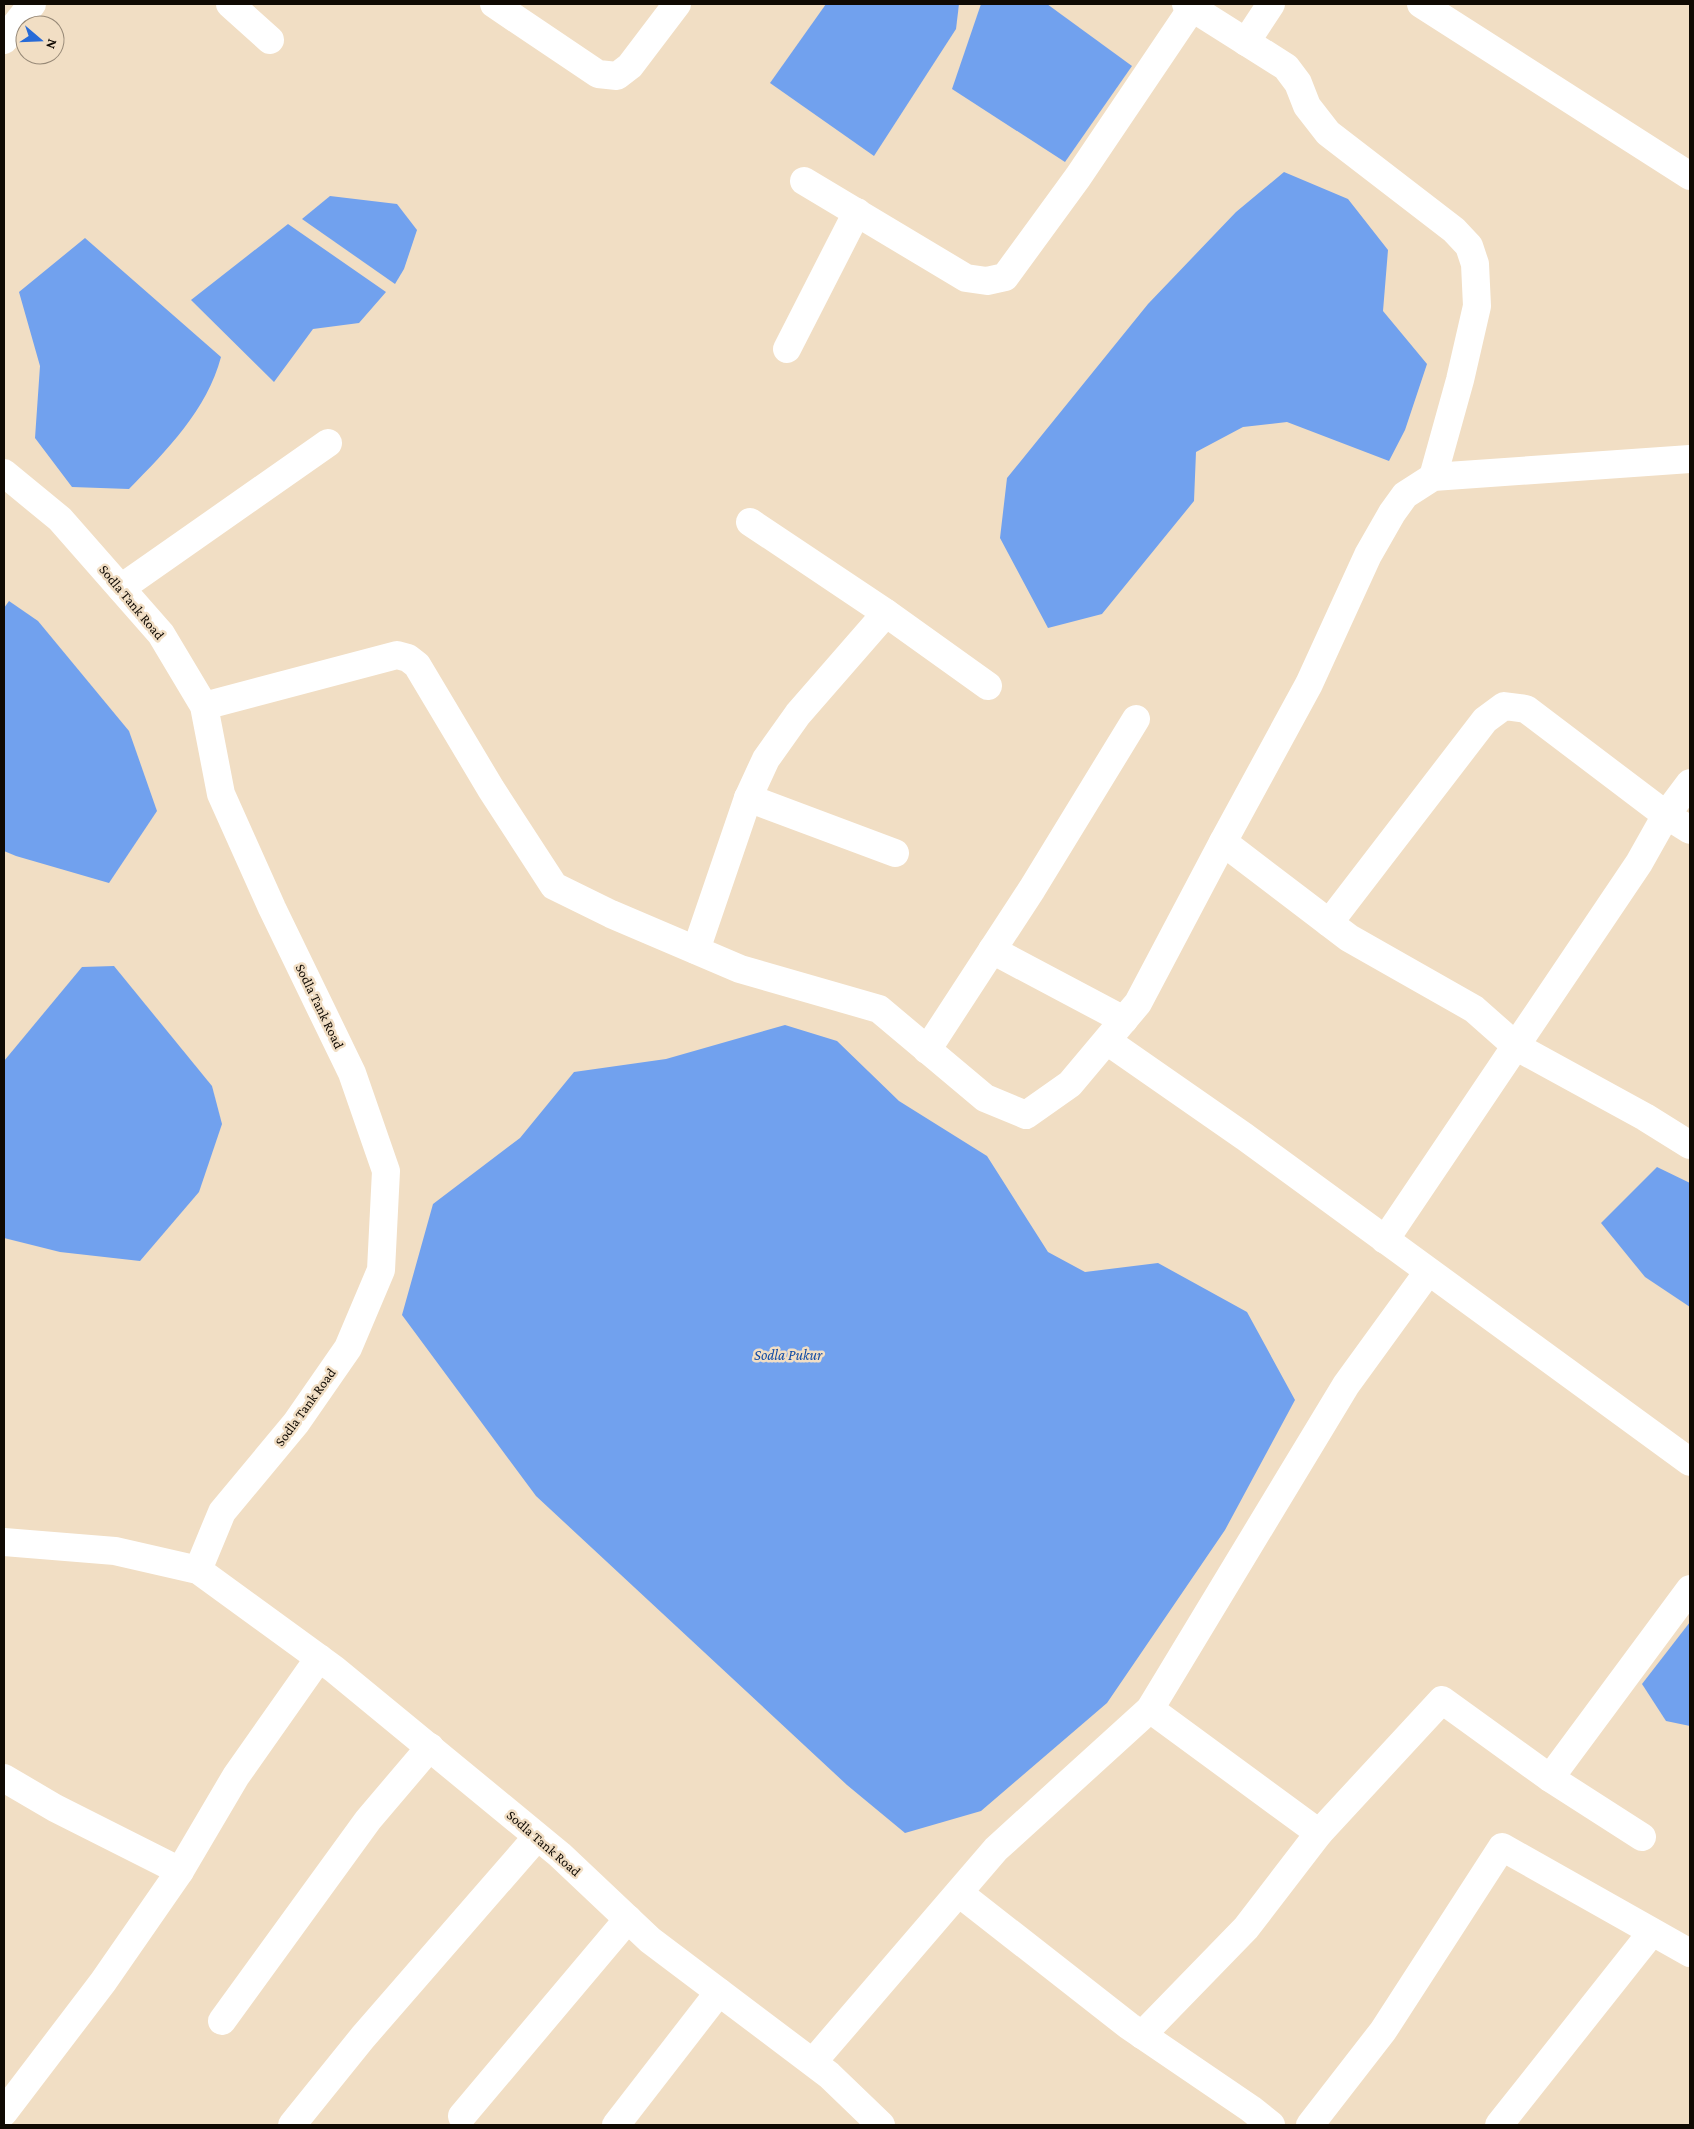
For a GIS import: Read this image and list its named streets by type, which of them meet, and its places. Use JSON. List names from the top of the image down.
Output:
{
  "streets": {
    "street": ["Sodla Tank Road"]
  },
  "water": ["Sodla Pukur"],
  "north": "right"
}
